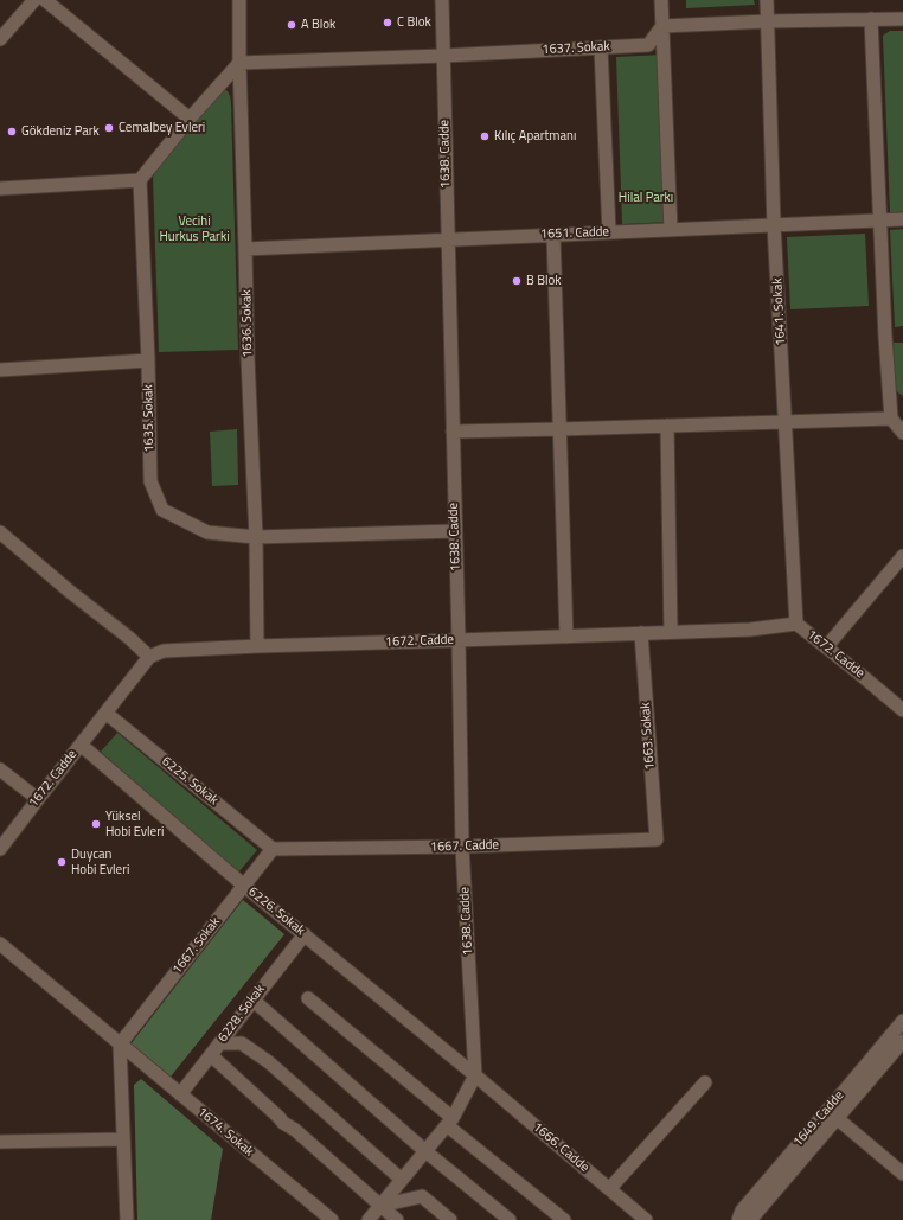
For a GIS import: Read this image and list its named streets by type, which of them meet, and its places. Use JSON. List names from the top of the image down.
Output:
{
  "streets": {
    "street": [
      "1637. Sokak",
      "1638. Cadde",
      "1651. Cadde",
      "1641. Sokak",
      "1636. Sokak",
      "1635. Sokak",
      "1672. Cadde",
      "1663. Sokak",
      "6225. Sokak",
      "1667. Cadde",
      "6226. Sokak",
      "1667. Sokak",
      "6228. Sokak",
      "1649. Cadde",
      "1674. Sokak",
      "1666. Cadde"
    ]
  },
  "crossings": [
    ["1637. Sokak", "1638. Cadde"],
    ["1637. Sokak", "1636. Sokak"],
    ["1638. Cadde", "1651. Cadde"],
    ["1638. Cadde", "1635. Sokak"],
    ["1638. Cadde", "1672. Cadde"],
    ["1638. Cadde", "1667. Cadde"],
    ["1638. Cadde", "6226. Sokak"],
    ["1638. Cadde", "1666. Cadde"],
    ["1651. Cadde", "1641. Sokak"],
    ["1651. Cadde", "1636. Sokak"],
    ["1641. Sokak", "1672. Cadde"],
    ["1636. Sokak", "1635. Sokak"],
    ["1636. Sokak", "1672. Cadde"],
    ["1672. Cadde", "1663. Sokak"],
    ["1672. Cadde", "6225. Sokak"],
    ["1672. Cadde", "6226. Sokak"],
    ["1663. Sokak", "1667. Cadde"],
    ["6225. Sokak", "1667. Cadde"],
    ["6225. Sokak", "1667. Sokak"],
    ["1667. Cadde", "1667. Sokak"],
    ["6226. Sokak", "1667. Sokak"],
    ["6226. Sokak", "6228. Sokak"],
    ["6226. Sokak", "1666. Cadde"],
    ["1667. Sokak", "1674. Sokak"],
    ["6228. Sokak", "1674. Sokak"]
  ],
  "parks": ["Hilal Parkı", "Vecihi Hurkus Parki"],
  "places": [
    "C Blok",
    "A Blok",
    "Cemalbey Evleri",
    "Gökdeniz Park",
    "Kılıç Apartmanı",
    "B Blok",
    "Yüksel Hobi Evleri",
    "Duycan Hobi Evleri"
  ]
}
